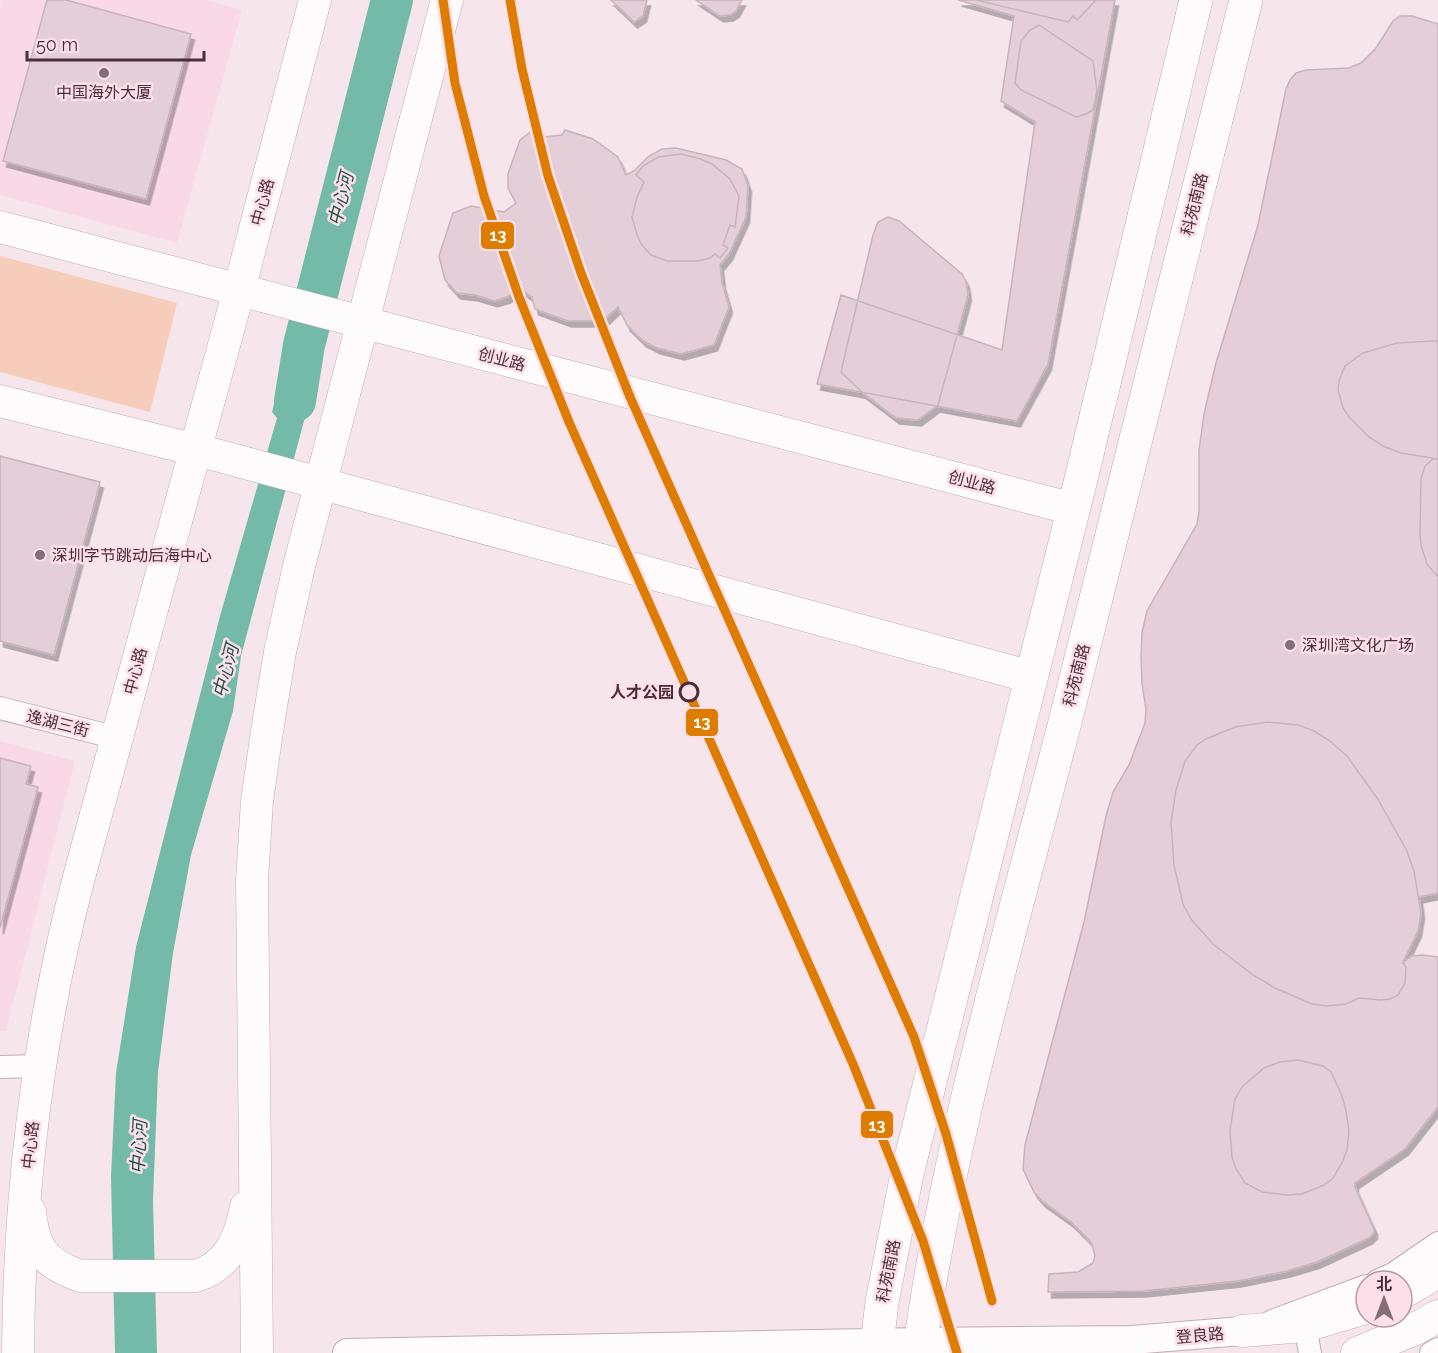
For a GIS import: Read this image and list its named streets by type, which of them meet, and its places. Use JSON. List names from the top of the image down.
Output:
{
  "streets": {
    "main road": [
      "中心路",
      "科苑南路",
      "创业路",
      "登良路"
    ],
    "street": ["逸湖三街"]
  },
  "crossings": [
    ["中心路", "创业路"],
    ["中心路", "逸湖三街"],
    ["科苑南路", "创业路"],
    ["科苑南路", "登良路"]
  ],
  "water": ["中心河"],
  "places": [
    "中国海外大厦",
    "深圳字节跳动后海中心",
    "深圳湾文化广场",
    "人才公园"
  ],
  "lines": ["transit line 13"],
  "scale_bar": "50 m",
  "north": "top"
}
